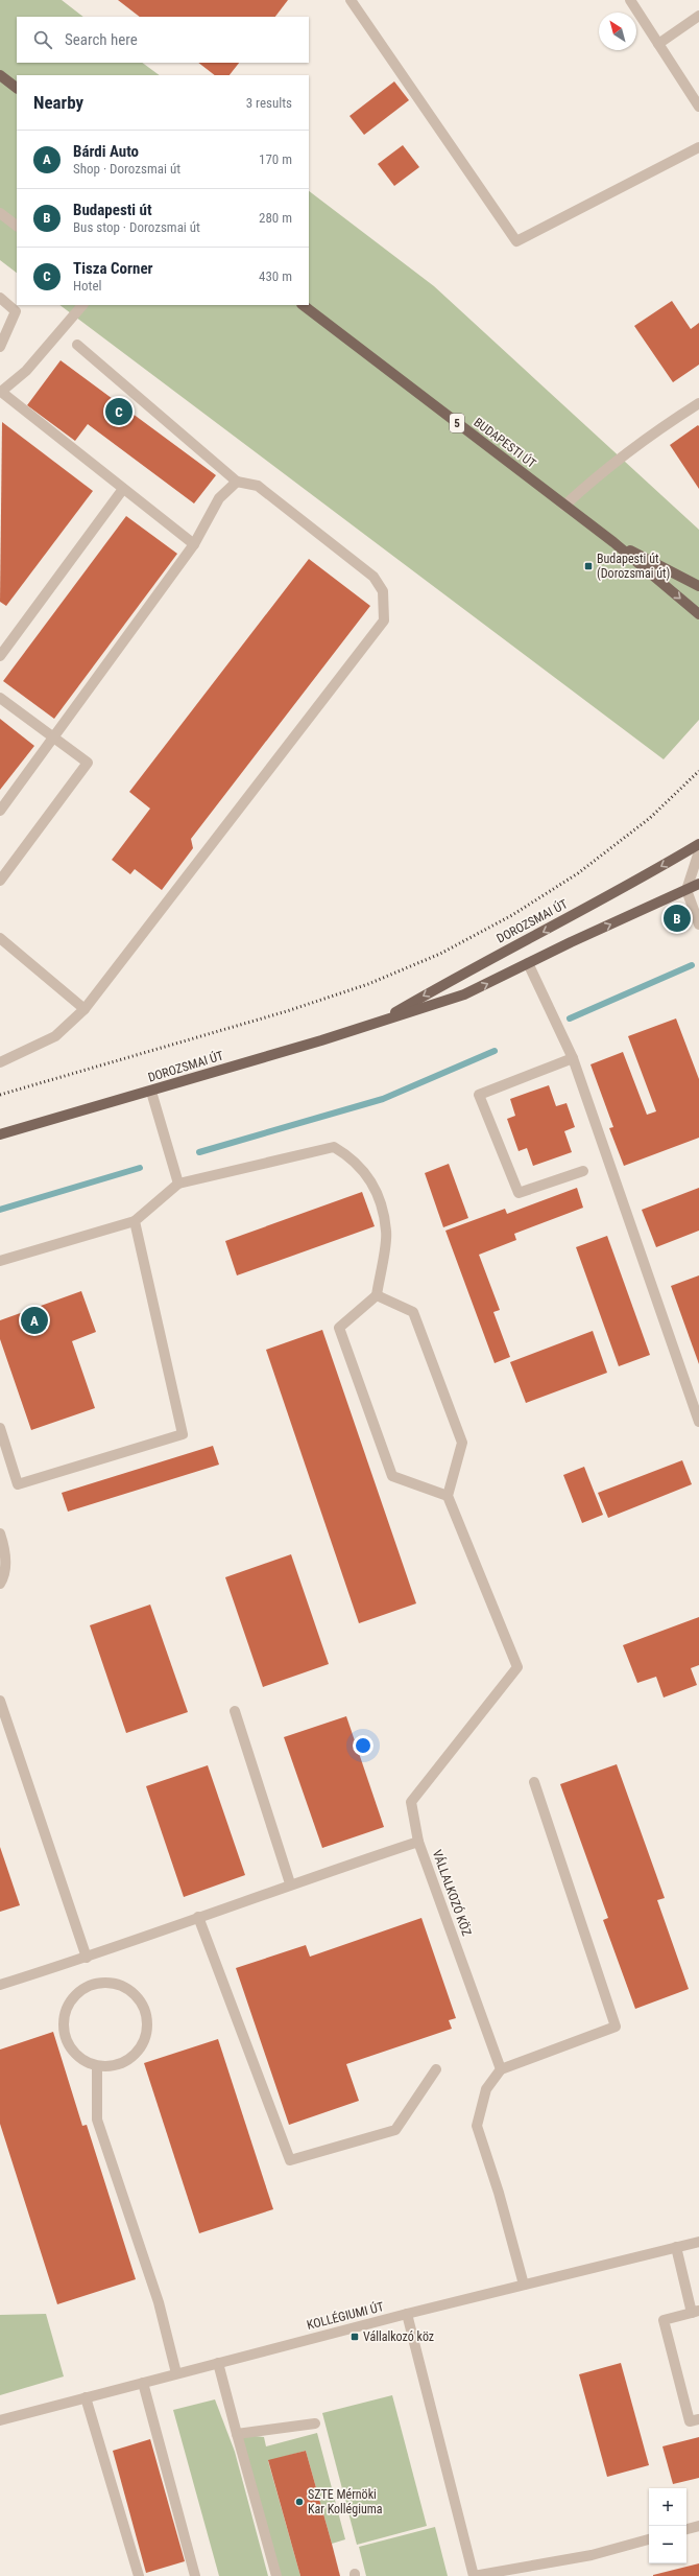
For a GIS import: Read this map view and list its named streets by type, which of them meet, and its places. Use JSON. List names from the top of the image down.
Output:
{
  "streets": {
    "main road": ["5", "BUDAPESTI ÚT", "DOROZSMAI ÚT"],
    "street": ["VÁLLALKOZÓ KÖZ", "KOLLÉGIUMI ÚT"]
  },
  "places": {
    "transit": ["Budapesti út (Dorozsmai út)", "Vállalkozó köz"],
    "other": ["SZTE Mérnöki Kar Kollégiuma"]
  },
  "north": "top left",
  "page": {
    "search": "Search here",
    "heading": ["Nearby", "3 results"],
    "list": [
      {
        "mark": "A",
        "name": "Bárdi Auto",
        "note": "Shop · Dorozsmai út",
        "value": "170 m"
      },
      {
        "mark": "B",
        "name": "Budapesti út",
        "note": "Bus stop · Dorozsmai út",
        "value": "280 m"
      },
      {
        "mark": "C",
        "name": "Tisza Corner",
        "note": "Hotel",
        "value": "430 m"
      }
    ],
    "pins": ["C", "B", "A"],
    "map_buttons": ["+", "−"]
  }
}
